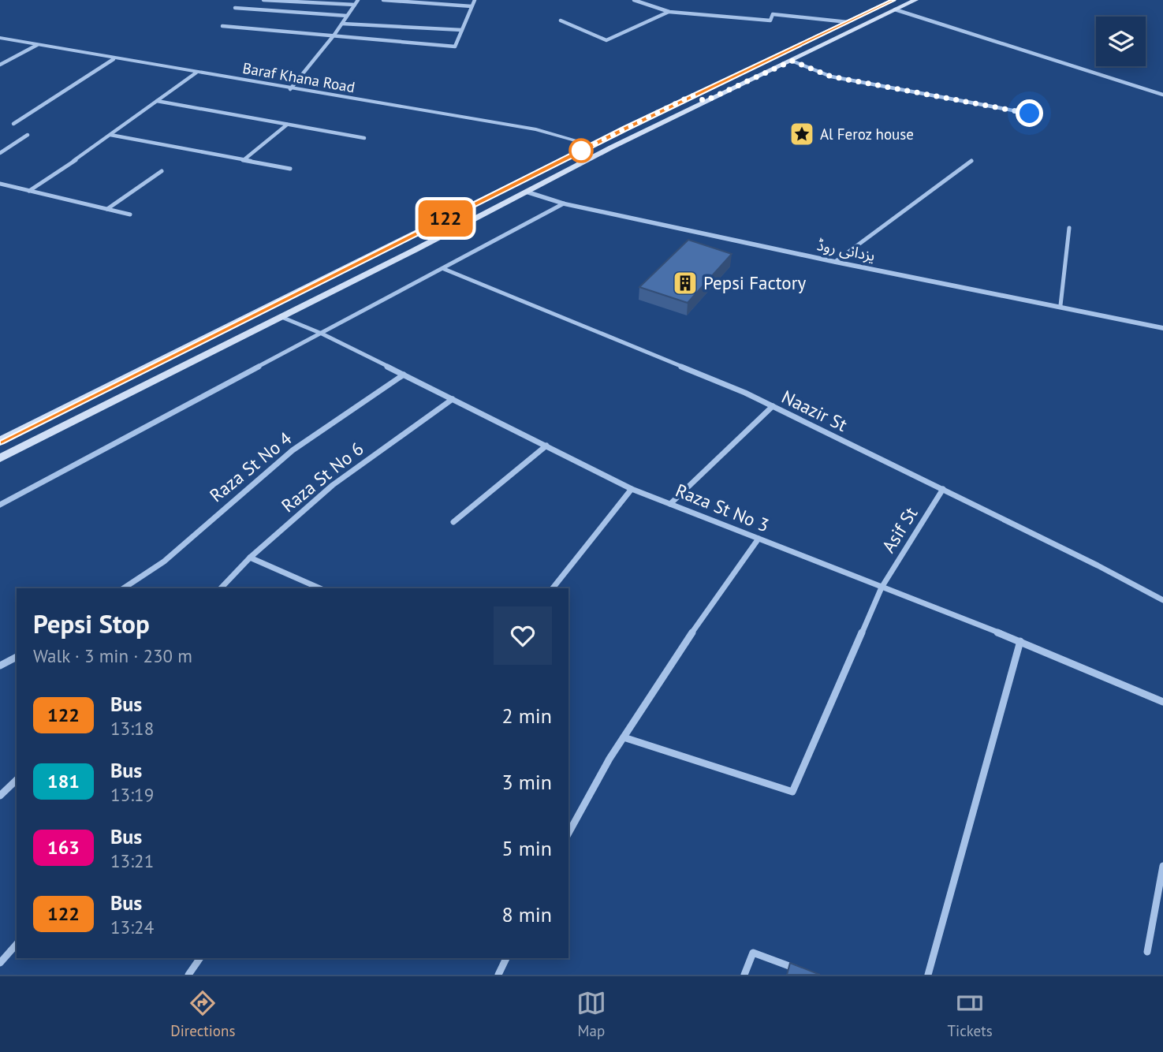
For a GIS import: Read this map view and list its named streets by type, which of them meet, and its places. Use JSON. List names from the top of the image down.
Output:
{
  "streets": {
    "street": [
      "Baraf Khana Road",
      "یزدانی روڈ",
      "Naazir St",
      "Raza St No 4",
      "Raza St No 6",
      "Raza St No 3",
      "Asif St"
    ]
  },
  "crossings": [
    ["Naazir St", "Asif St"],
    ["Raza St No 4", "Raza St No 3"],
    ["Raza St No 6", "Raza St No 3"],
    ["Raza St No 3", "Asif St"]
  ],
  "places": {
    "place": ["Al Feroz house"],
    "building": ["Pepsi Factory"]
  },
  "lines": ["bus line 122"],
  "page": {
    "on_map": "122",
    "heading": ["Pepsi Stop", "Walk · 3 min · 230 m"],
    "list": [
      {
        "mark": "122",
        "name": "Bus",
        "note": "13:18",
        "value": "2 min"
      },
      {
        "mark": "181",
        "name": "Bus",
        "note": "13:19",
        "value": "3 min"
      },
      {
        "mark": "163",
        "name": "Bus",
        "note": "13:21",
        "value": "5 min"
      },
      {
        "mark": "122",
        "name": "Bus",
        "note": "13:24",
        "value": "8 min"
      }
    ],
    "tabs": ["Directions", "Map", "Tickets"]
  }
}
